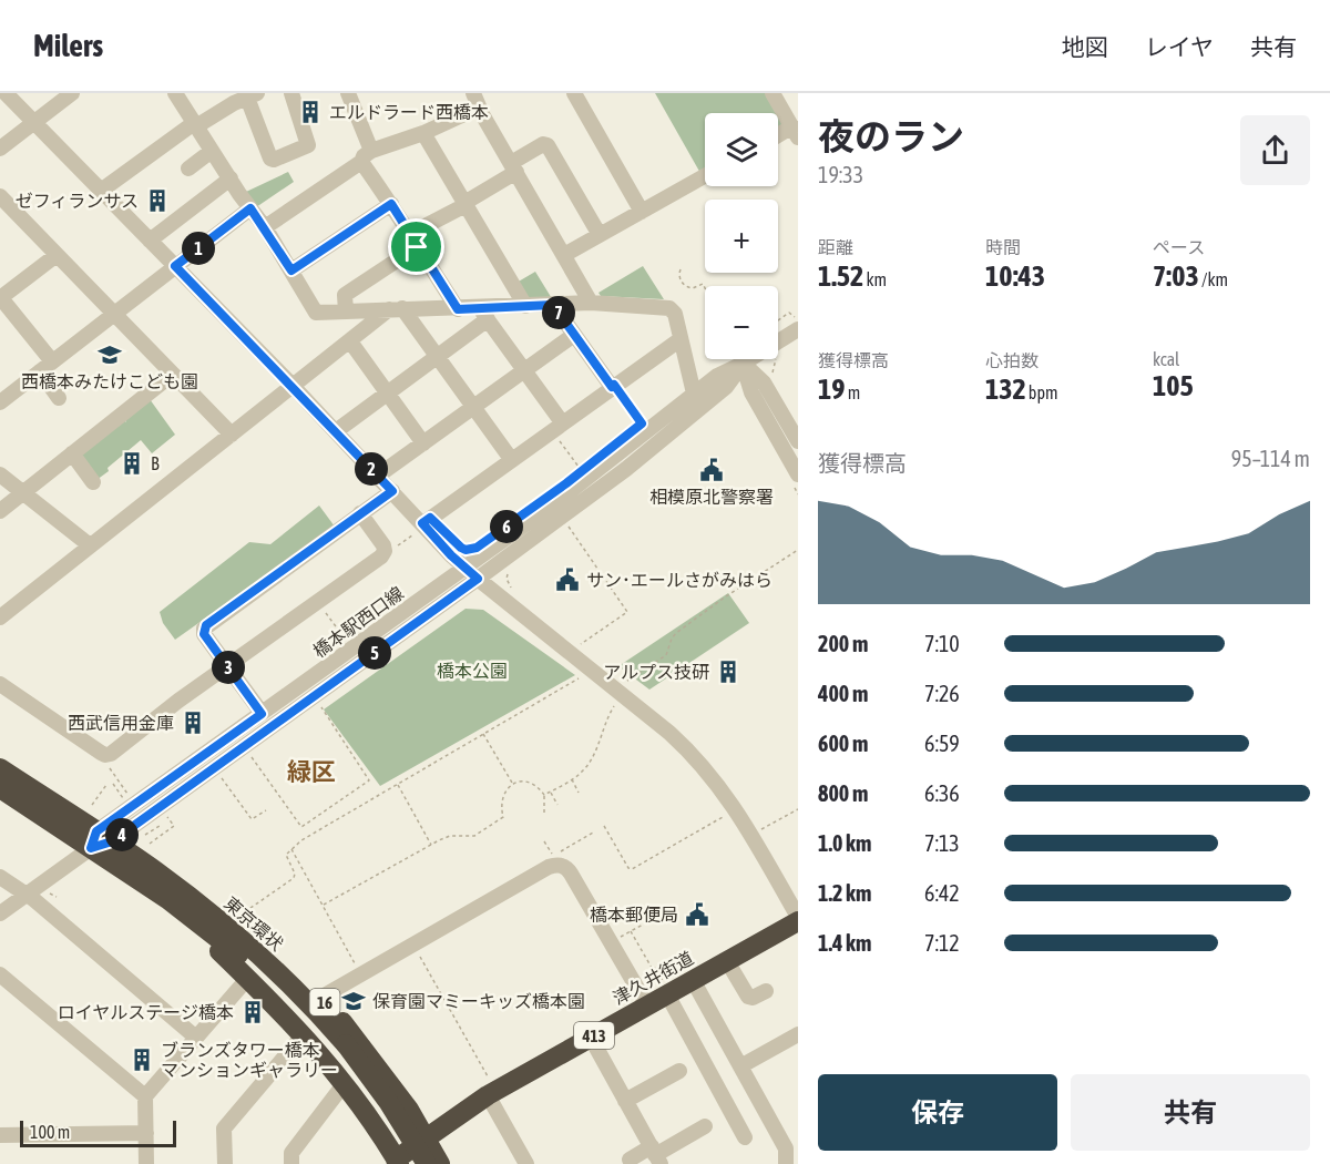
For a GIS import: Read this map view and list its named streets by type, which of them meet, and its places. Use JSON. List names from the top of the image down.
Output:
{
  "streets": {
    "highway": [
      "東京環状",
      "津久井街道",
      "16",
      "413"
    ],
    "street": ["橋本駅西口線"]
  },
  "crossings": [
    ["橋本駅西口線", "東京環状"],
    ["東京環状", "津久井街道"],
    ["東京環状", "16"],
    ["津久井街道", "16"]
  ],
  "districts": ["緑区"],
  "parks": ["橋本公園"],
  "places": {
    "building": [
      "エルドラード西橋本",
      "ゼフィランサス",
      "B",
      "アルプス技研",
      "西武信用金庫",
      "ロイヤルステージ橋本",
      "ブランズタワー橋本 マンションギャラリー"
    ],
    "school or university": ["西橋本みたけこども園", "保育園マミーキッズ橋本園"],
    "public building": ["相模原北警察署", "サン･エールさがみはら", "橋本郵便局"]
  },
  "scale_bar": "100 m",
  "page": {
    "header": "Milers",
    "nav": ["地図", "レイヤ", "共有"],
    "heading": ["夜のラン", "19:33"],
    "map_buttons": ["+", "−"],
    "stats": [
      ["距離", "1.52 km"],
      ["時間", "10:43"],
      ["ペース", "7:03 /km"],
      ["獲得標高", "19 m"],
      ["心拍数", "132 bpm"],
      ["kcal", "105"]
    ],
    "pins": [
      "1",
      "7",
      "2",
      "6",
      "5",
      "3",
      "4"
    ],
    "chart": ["獲得標高", "95–114 m"],
    "list": [
      {
        "name": "200 m",
        "note": "7:10"
      },
      {
        "name": "400 m",
        "note": "7:26"
      },
      {
        "name": "600 m",
        "note": "6:59"
      },
      {
        "name": "800 m",
        "note": "6:36"
      },
      {
        "name": "1.0 km",
        "note": "7:13"
      },
      {
        "name": "1.2 km",
        "note": "6:42"
      },
      {
        "name": "1.4 km",
        "note": "7:12"
      }
    ],
    "buttons": ["保存", "共有"],
    "scale": "100 m"
  }
}
